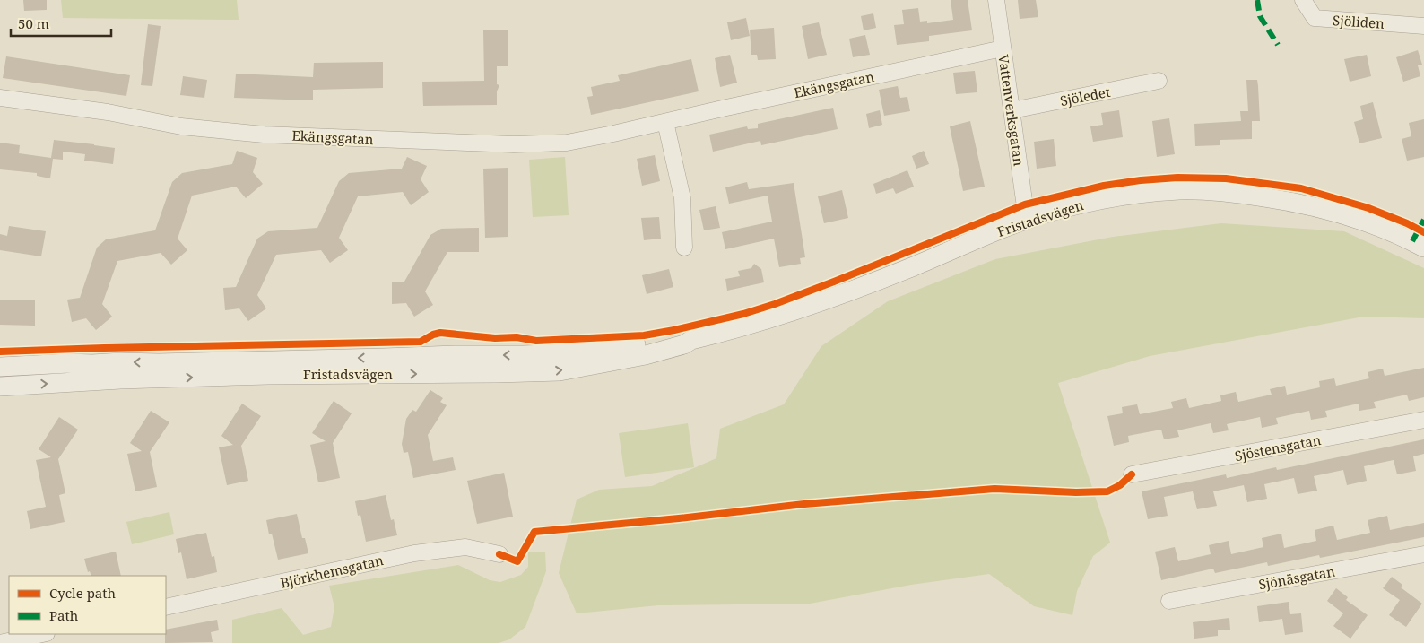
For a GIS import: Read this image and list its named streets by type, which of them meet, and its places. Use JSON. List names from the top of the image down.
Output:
{
  "streets": {
    "street": [
      "Sjöliden",
      "Ekängsgatan",
      "Sjöledet",
      "Vattenverksgatan",
      "Fristadsvägen",
      "Sjöstensgatan",
      "Björkhemsgatan",
      "Sjönäsgatan"
    ]
  },
  "crossings": [
    ["Ekängsgatan", "Vattenverksgatan"],
    ["Sjöledet", "Vattenverksgatan"],
    ["Vattenverksgatan", "Fristadsvägen"]
  ],
  "legend": ["Cycle path", "Path"],
  "scale_bar": "50 m"
}
